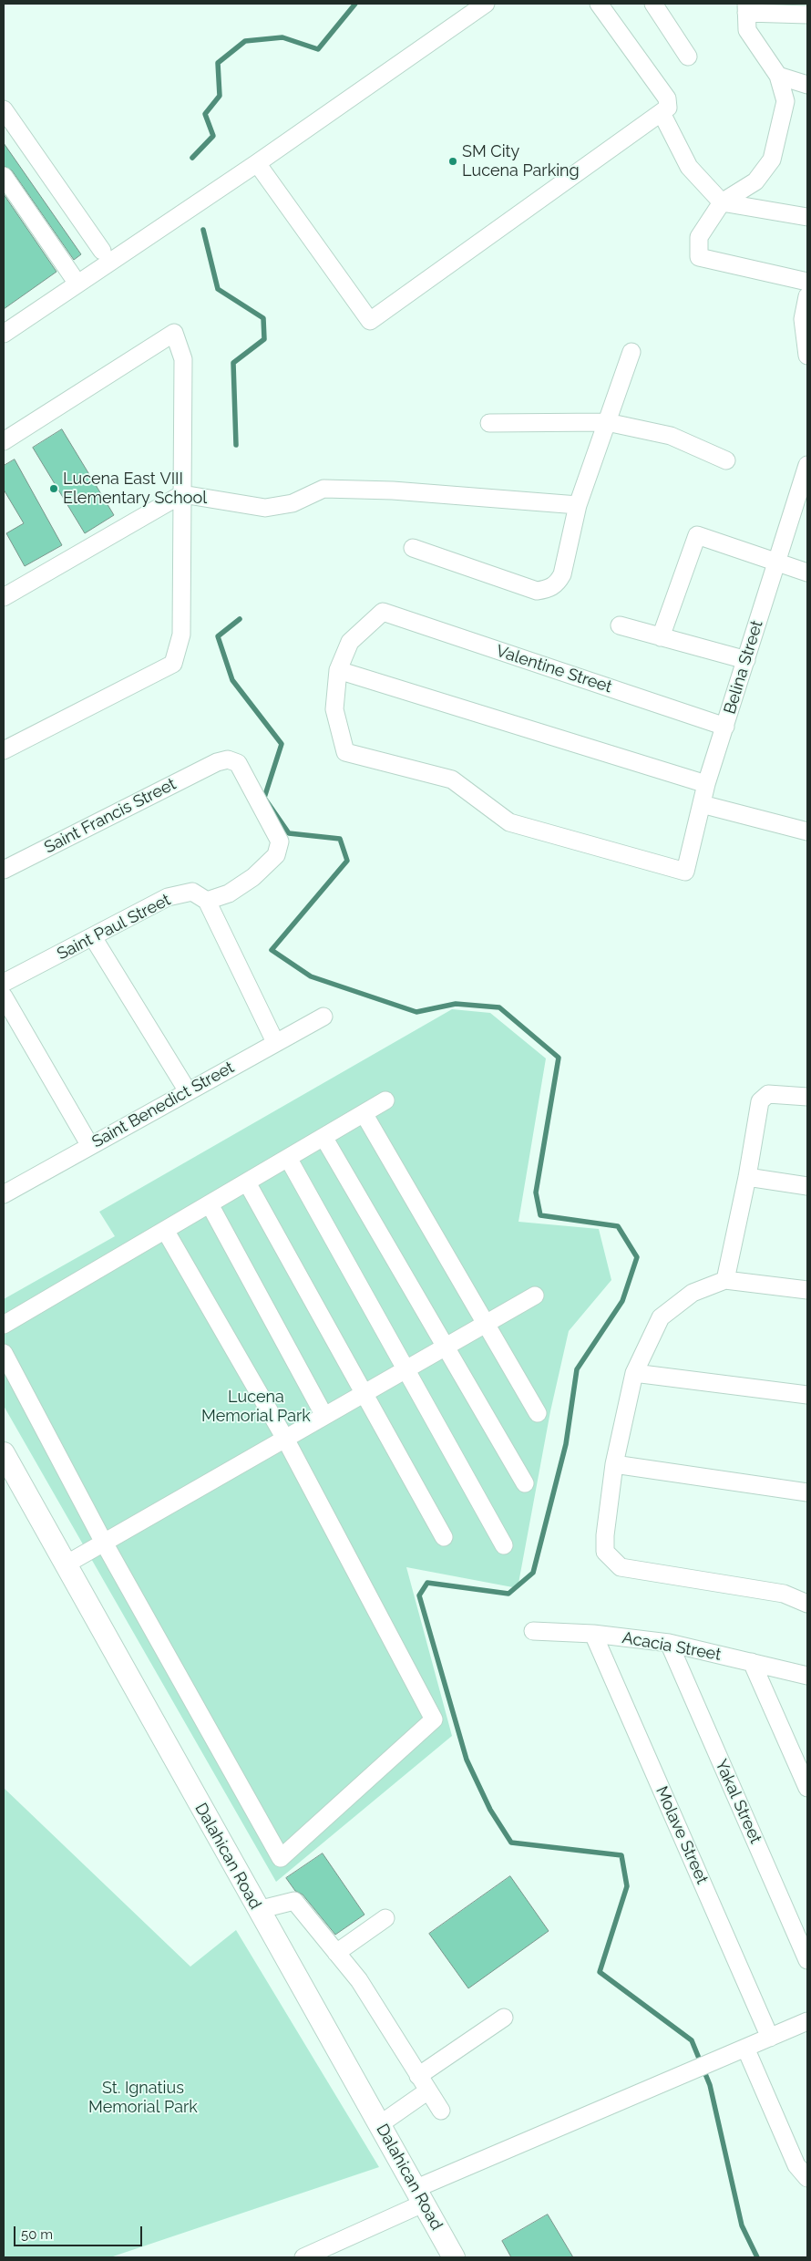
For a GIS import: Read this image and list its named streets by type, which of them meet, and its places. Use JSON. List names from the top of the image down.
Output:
{
  "streets": {
    "main road": ["Dalahican Road"],
    "street": [
      "Belina Street",
      "Valentine Street",
      "Saint Francis Street",
      "Saint Paul Street",
      "Saint Benedict Street",
      "Acacia Street",
      "Yakal Street",
      "Molave Street"
    ]
  },
  "crossings": [
    ["Belina Street", "Valentine Street"],
    ["Saint Francis Street", "Saint Paul Street"],
    ["Acacia Street", "Yakal Street"],
    ["Acacia Street", "Molave Street"]
  ],
  "parks": ["Lucena Memorial Park", "St. Ignatius Memorial Park"],
  "places": ["SM City Lucena Parking", "Lucena East VIII Elementary School"],
  "scale_bar": "50 m"
}
